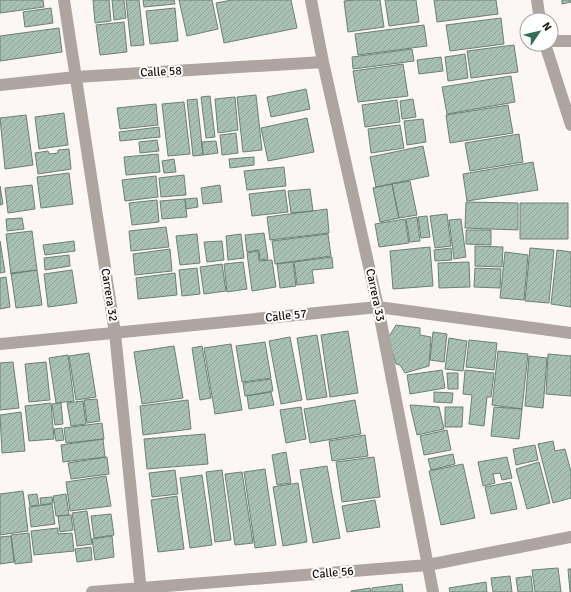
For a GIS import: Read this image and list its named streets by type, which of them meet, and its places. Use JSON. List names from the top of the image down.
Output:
{
  "streets": {
    "street": [
      "Calle 58",
      "Carrera 32",
      "Carrera 33",
      "Calle 57",
      "Calle 56"
    ]
  },
  "crossings": [
    ["Calle 58", "Carrera 32"],
    ["Calle 58", "Carrera 33"],
    ["Carrera 32", "Calle 57"],
    ["Carrera 32", "Calle 56"],
    ["Carrera 33", "Calle 57"],
    ["Carrera 33", "Calle 56"]
  ],
  "north": "top right"
}
